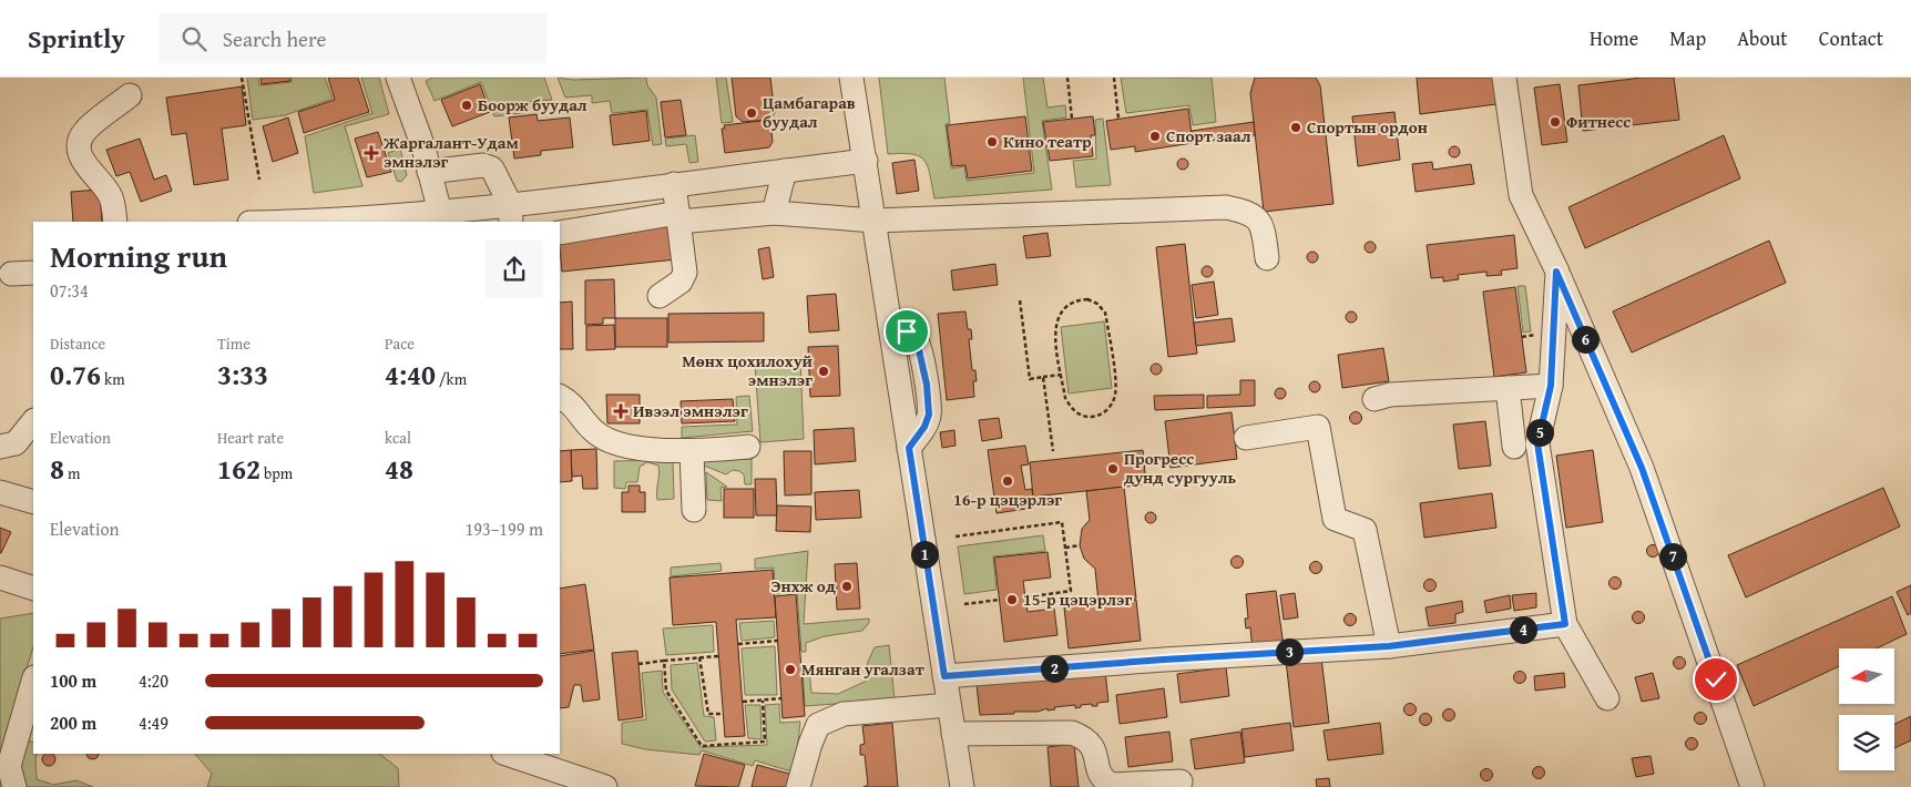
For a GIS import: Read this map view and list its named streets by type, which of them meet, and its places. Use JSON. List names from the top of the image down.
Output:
{
  "places": {
    "other": [
      "Боорж буудал",
      "Цамбагарав буудал",
      "Фитнесс",
      "Спортын ордон",
      "Спорт заал",
      "Кино театр",
      "Мөнх цохилохуй эмнэлэг",
      "Прогресс дунд сургууль",
      "16-р цэцэрлэг",
      "Энхж од",
      "15-р цэцэрлэг",
      "Мянган угалзат"
    ],
    "health": ["Жаргалант-Удам эмнэлэг", "Ивээл эмнэлэг"]
  },
  "north": "left",
  "page": {
    "header": "Sprintly",
    "search": "Search here",
    "nav": [
      "Home",
      "Map",
      "About",
      "Contact"
    ],
    "heading": ["Morning run", "07:34"],
    "stats": [
      ["Distance", "0.76 km"],
      ["Time", "3:33"],
      ["Pace", "4:40 /km"],
      ["Elevation", "8 m"],
      ["Heart rate", "162 bpm"],
      ["kcal", "48"]
    ],
    "pins": [
      "6",
      "5",
      "1",
      "7",
      "4",
      "3",
      "2"
    ],
    "chart": ["Elevation", "193–199 m"],
    "list": [
      {
        "name": "100 m",
        "note": "4:20"
      },
      {
        "name": "200 m",
        "note": "4:49"
      }
    ]
  }
}
